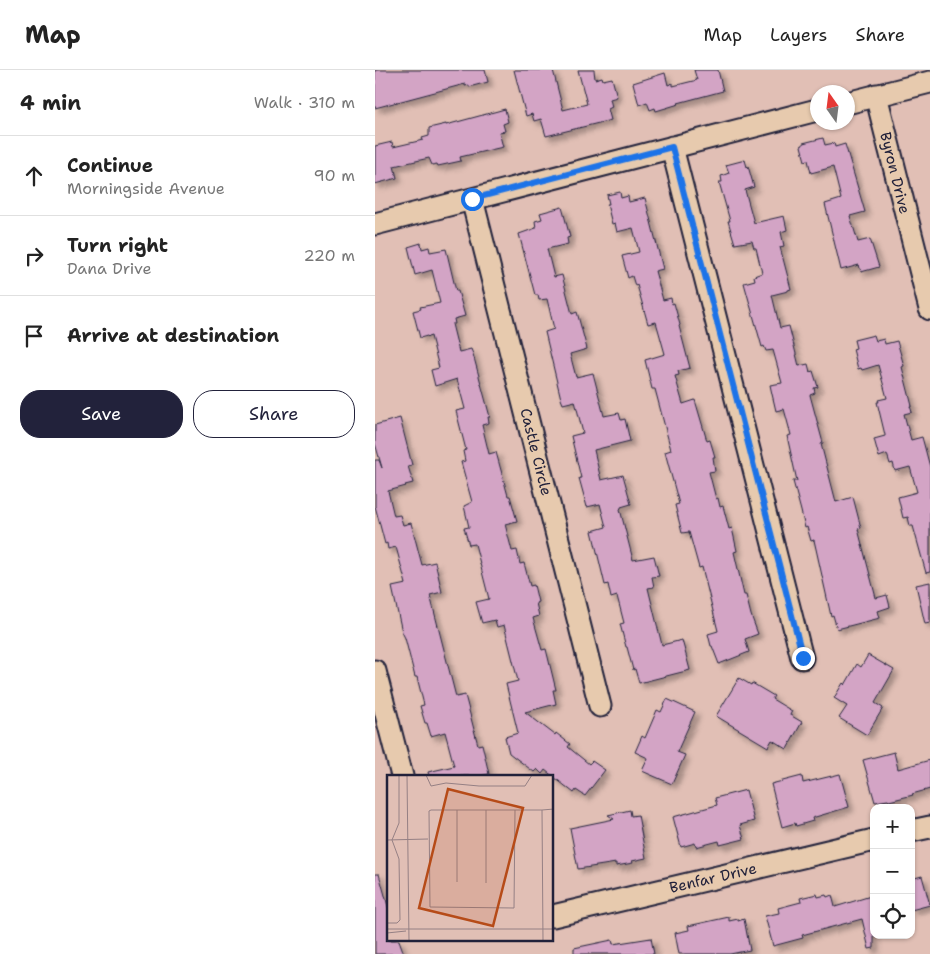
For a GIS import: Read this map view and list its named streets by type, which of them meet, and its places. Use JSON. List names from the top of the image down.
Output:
{
  "streets": {
    "street": ["Byron Drive", "Castle Circle", "Benfar Drive"]
  },
  "north": "top",
  "page": {
    "header": "Map",
    "nav": ["Map", "Layers", "Share"],
    "heading": ["4 min", "Walk · 310 m"],
    "list": [
      ["Continue", "Morningside Avenue", "90 m"],
      ["Turn right", "Dana Drive", "220 m"],
      "Arrive at destination"
    ],
    "buttons": ["Save", "Share"],
    "map_buttons": ["+", "−"]
  }
}
